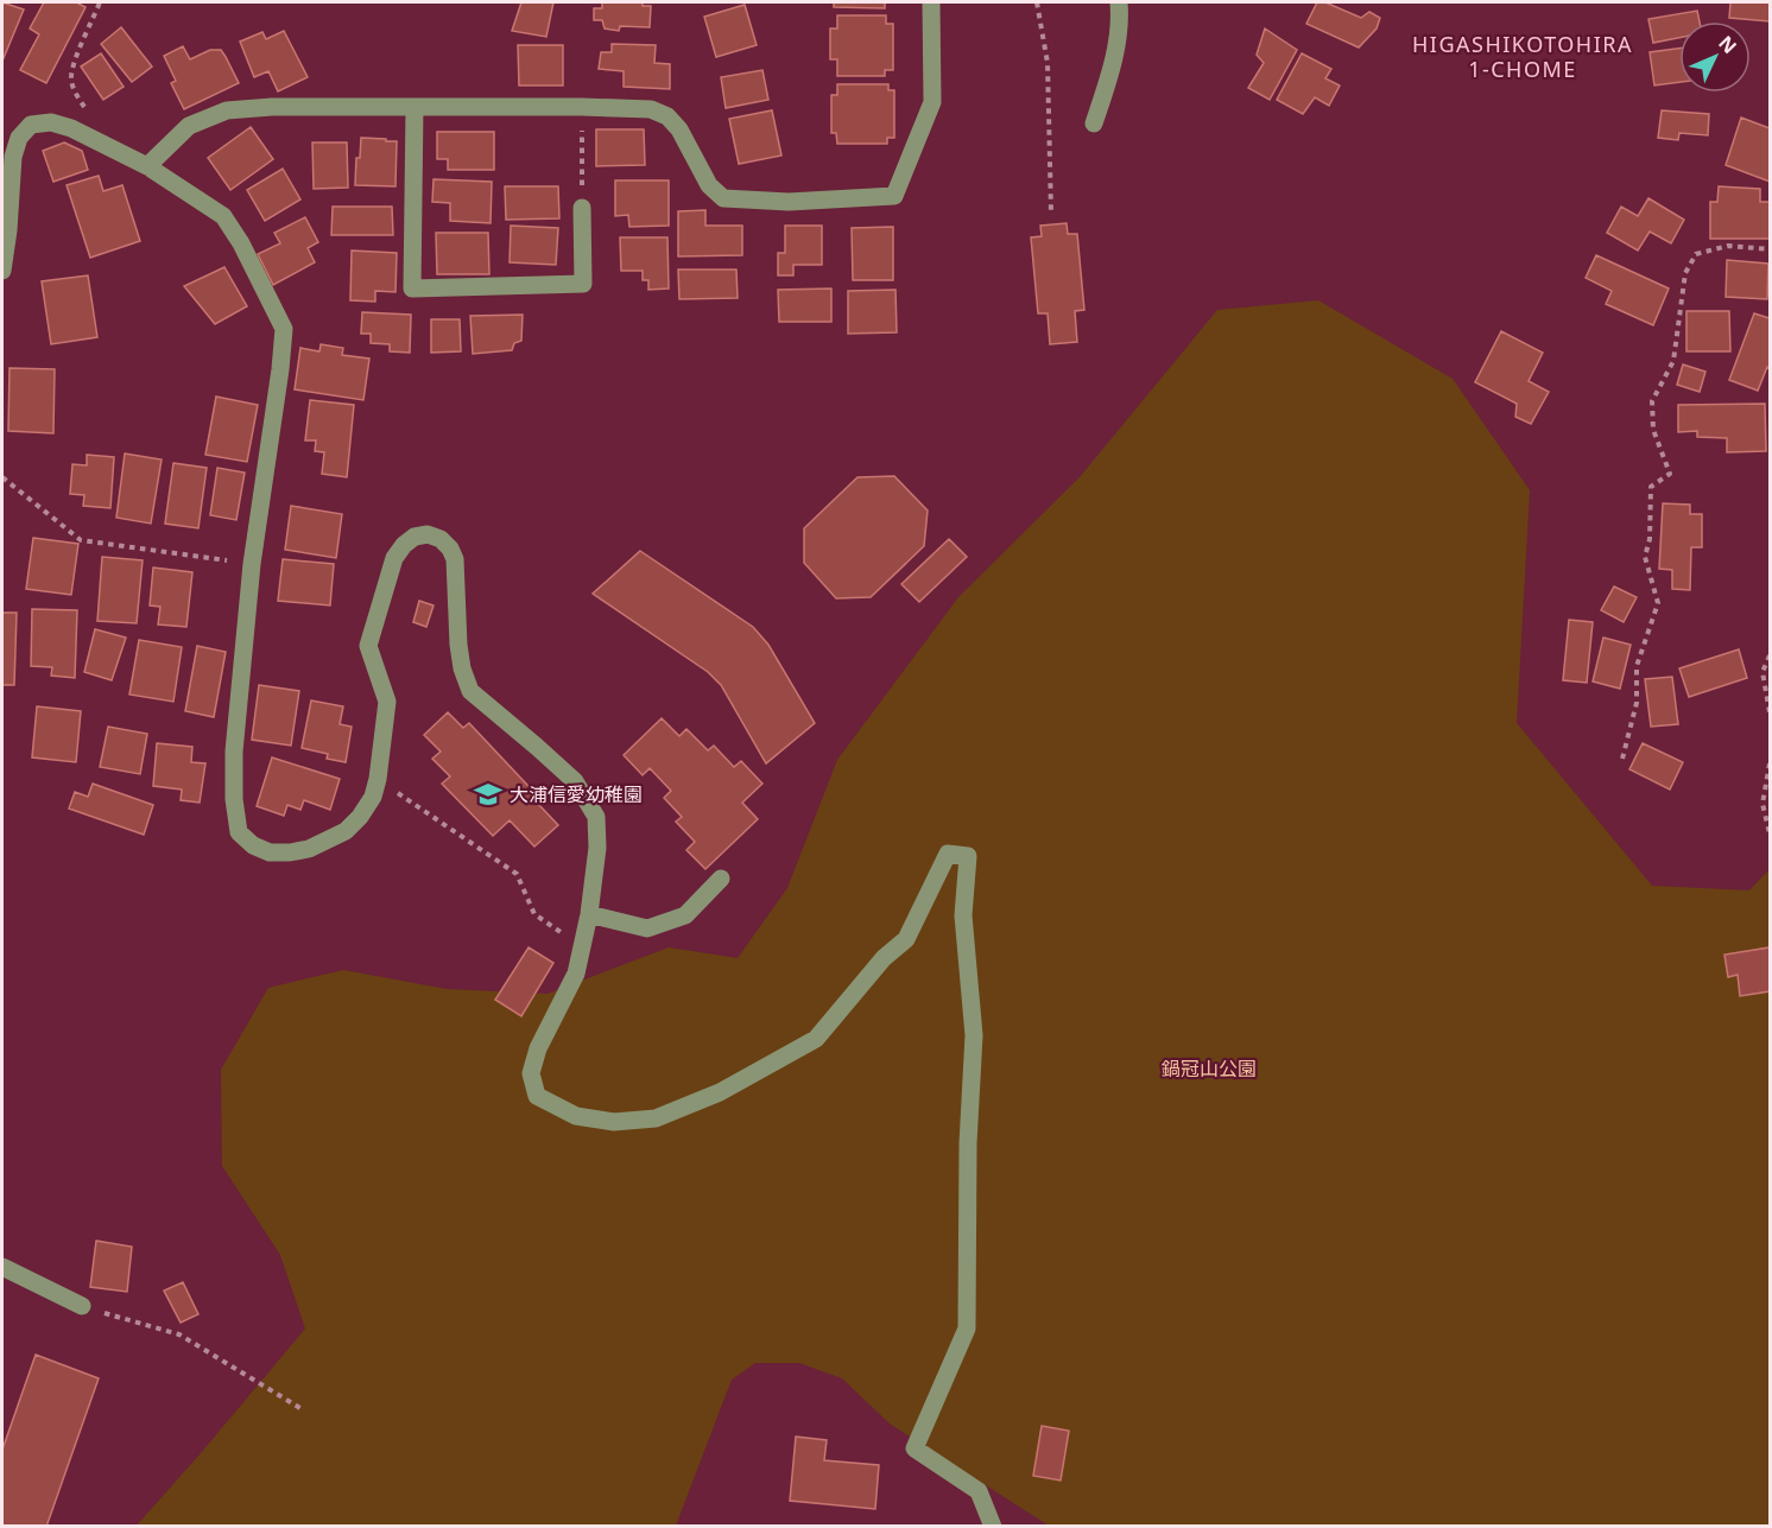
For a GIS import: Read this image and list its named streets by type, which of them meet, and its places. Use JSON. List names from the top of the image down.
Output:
{
  "districts": ["HIGASHIKOTOHIRA 1-CHOME"],
  "parks": ["鍋冠山公園"],
  "places": {
    "school or university": ["大浦信愛幼稚園"]
  },
  "north": "top right"
}
